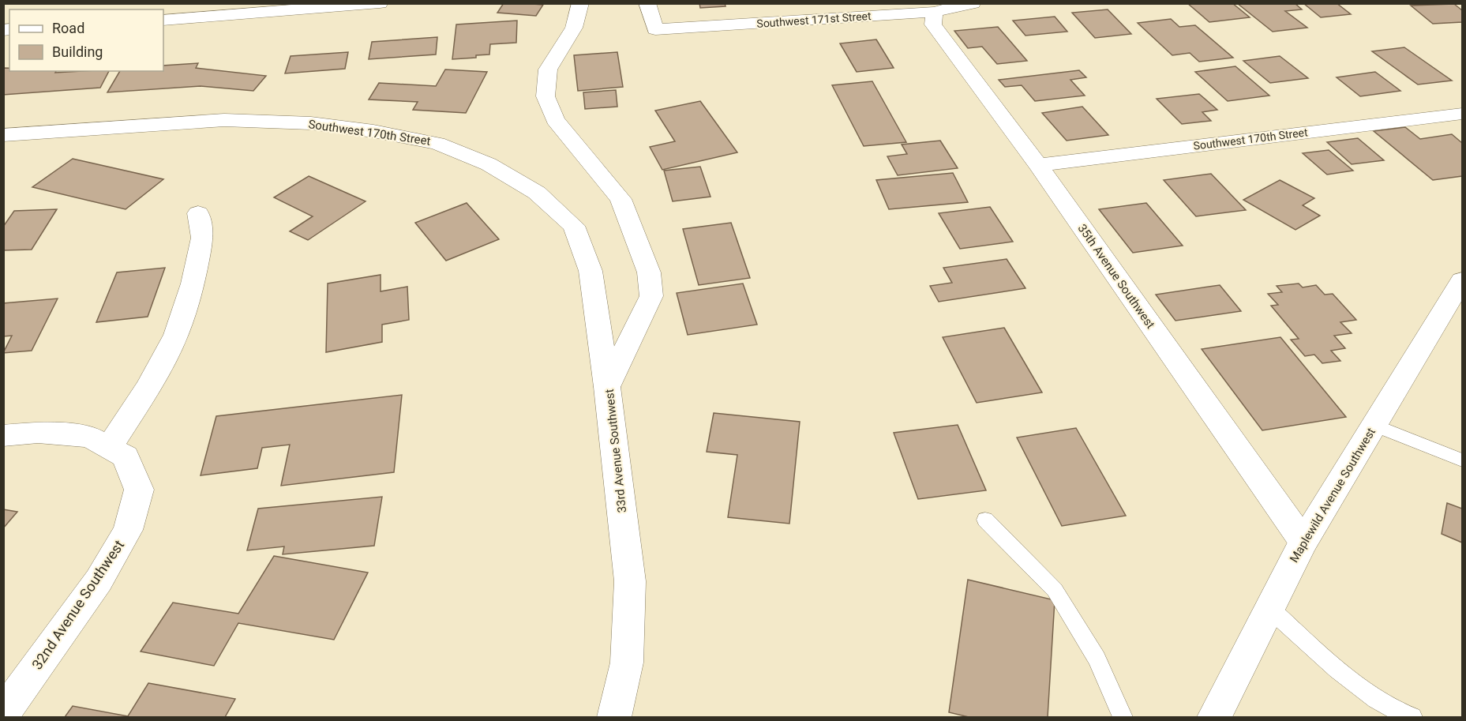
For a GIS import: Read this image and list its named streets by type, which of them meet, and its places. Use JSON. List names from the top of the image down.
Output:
{
  "streets": {
    "street": [
      "Southwest 171st Street",
      "Southwest 170th Street",
      "35th Avenue Southwest",
      "33rd Avenue Southwest",
      "Maplewild Avenue Southwest",
      "32nd Avenue Southwest"
    ]
  },
  "crossings": [
    ["Southwest 171st Street", "35th Avenue Southwest"],
    ["Southwest 170th Street", "35th Avenue Southwest"],
    ["Southwest 170th Street", "33rd Avenue Southwest"],
    ["35th Avenue Southwest", "Maplewild Avenue Southwest"]
  ],
  "legend": ["Road", "Building"]
}
